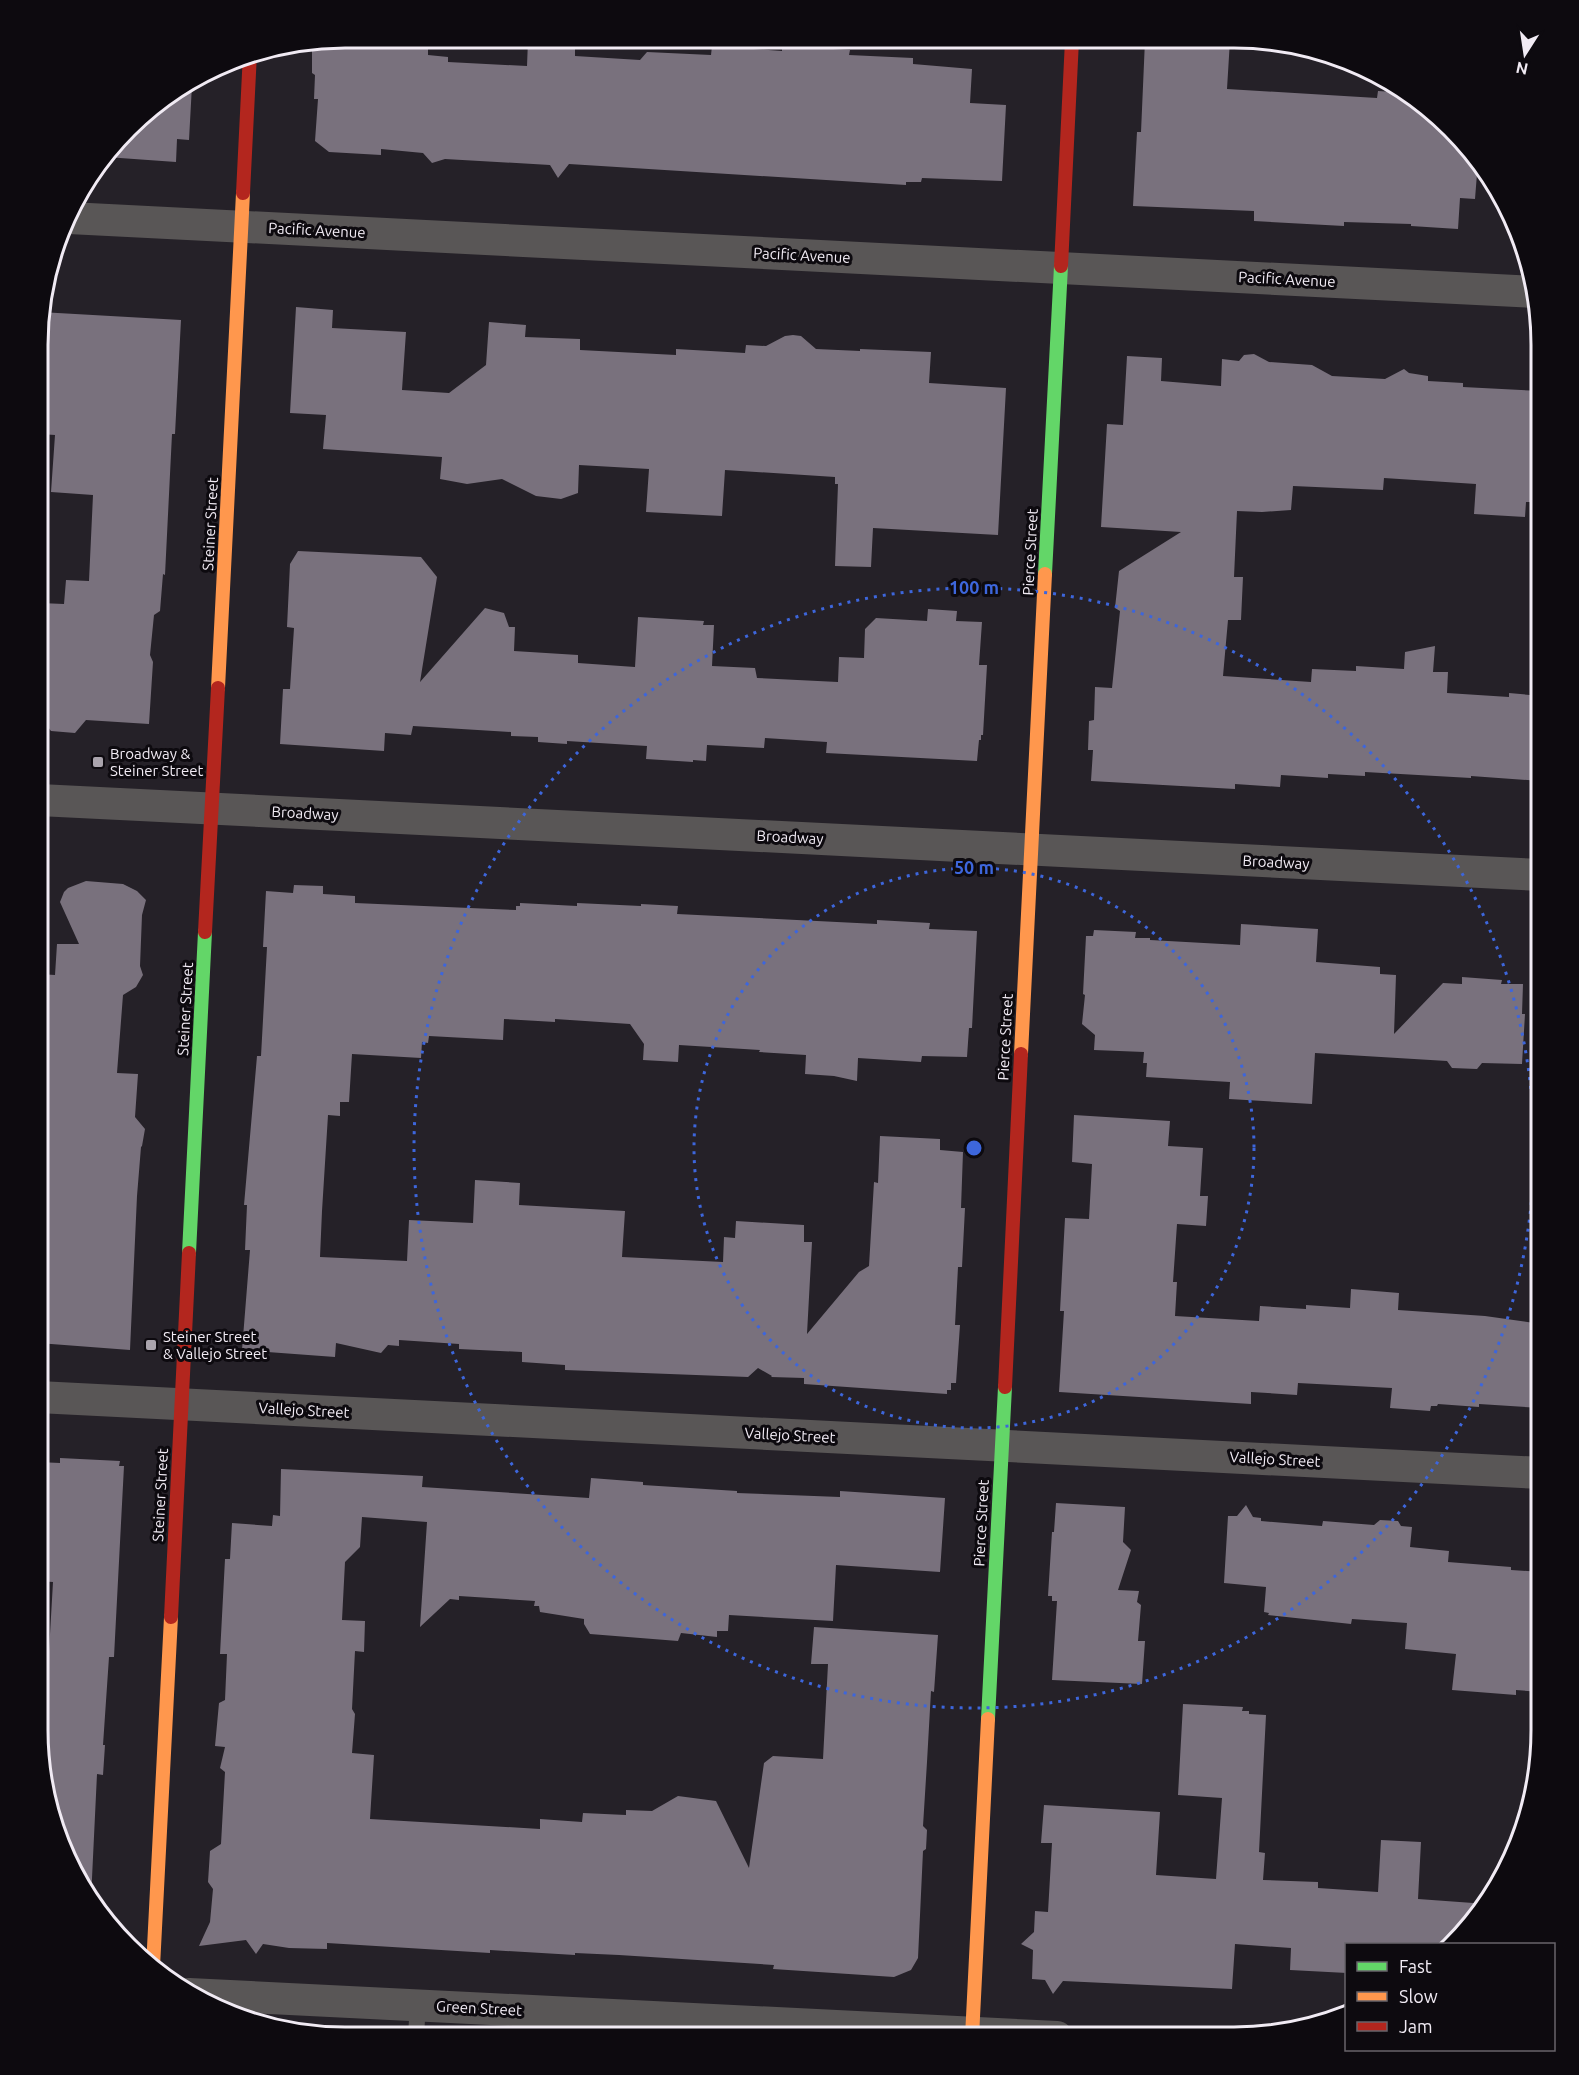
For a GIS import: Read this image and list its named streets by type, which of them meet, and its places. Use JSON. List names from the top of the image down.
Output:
{
  "streets": {
    "street": [
      "Pacific Avenue",
      "Steiner Street",
      "Pierce Street",
      "Broadway",
      "Vallejo Street",
      "Green Street"
    ]
  },
  "crossings": [
    ["Pacific Avenue", "Steiner Street"],
    ["Pacific Avenue", "Pierce Street"],
    ["Steiner Street", "Broadway"],
    ["Steiner Street", "Vallejo Street"],
    ["Pierce Street", "Broadway"],
    ["Pierce Street", "Vallejo Street"]
  ],
  "places": {
    "transit": ["Broadway & Steiner Street", "Steiner Street & Vallejo Street"]
  },
  "legend": ["Fast", "Slow", "Jam"],
  "north": "bottom",
  "rings": ["100 m", "50 m"]
}
